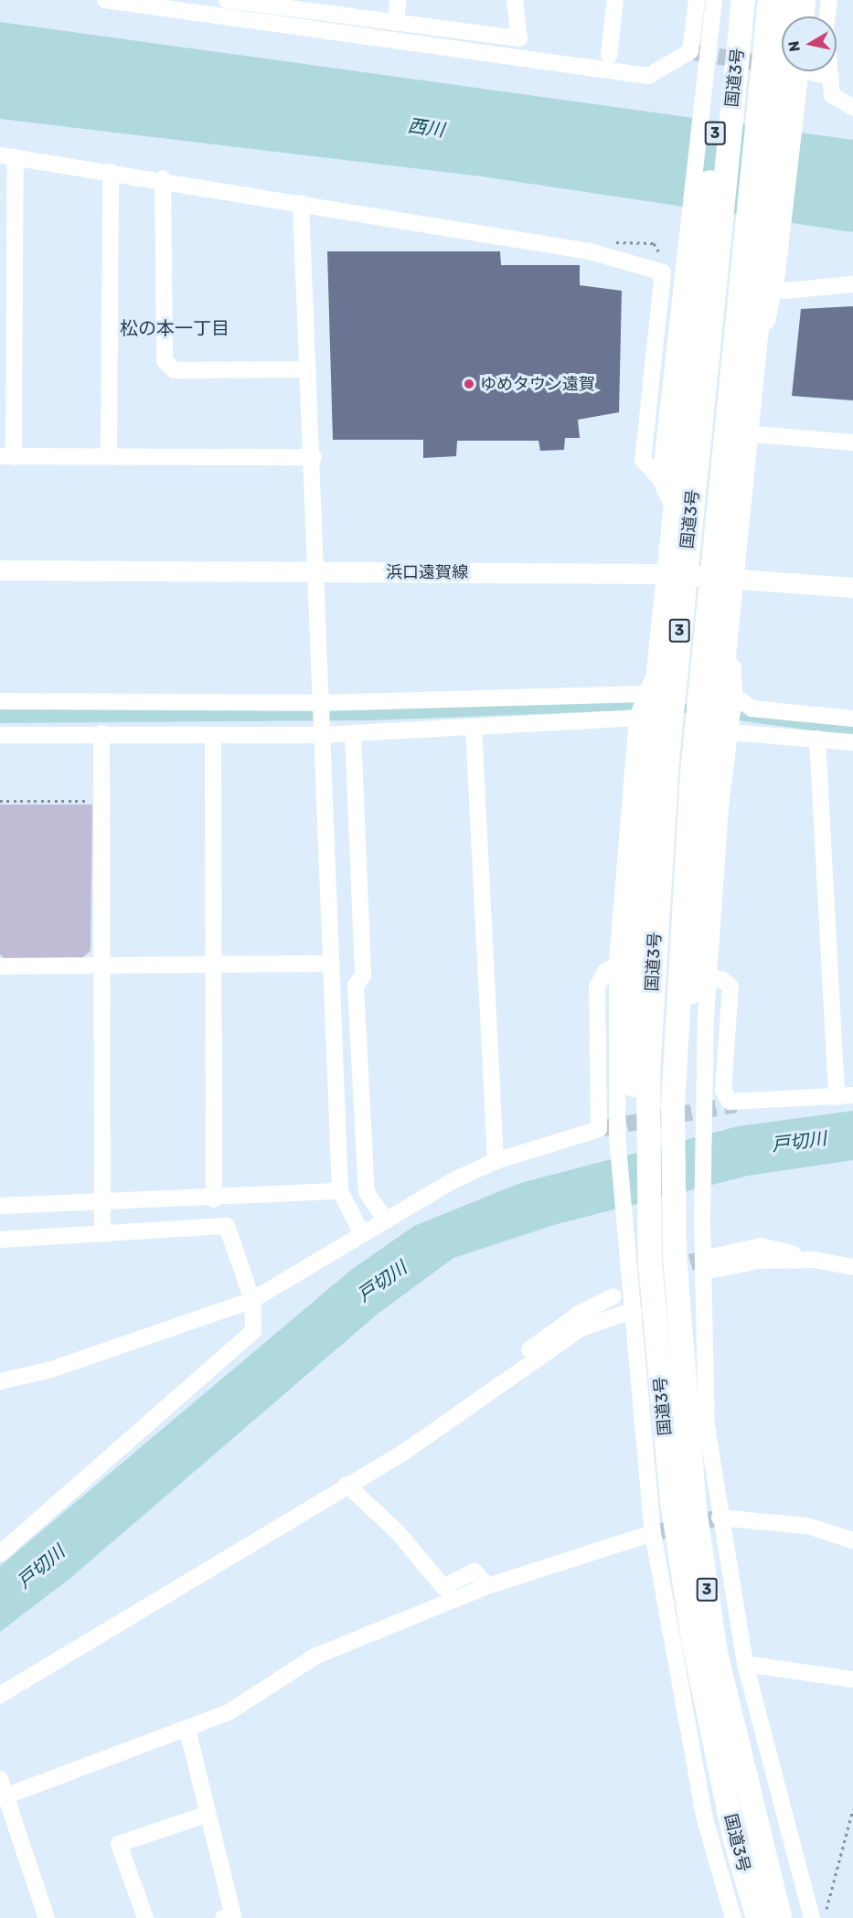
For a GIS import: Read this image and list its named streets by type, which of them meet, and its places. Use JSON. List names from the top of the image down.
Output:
{
  "streets": {
    "highway": ["国道3号", "3"],
    "main road": ["浜口遠賀線"]
  },
  "districts": ["松の本一丁目"],
  "water": ["西川", "戸切川"],
  "places": ["ゆめタウン遠賀"],
  "north": "left"
}
